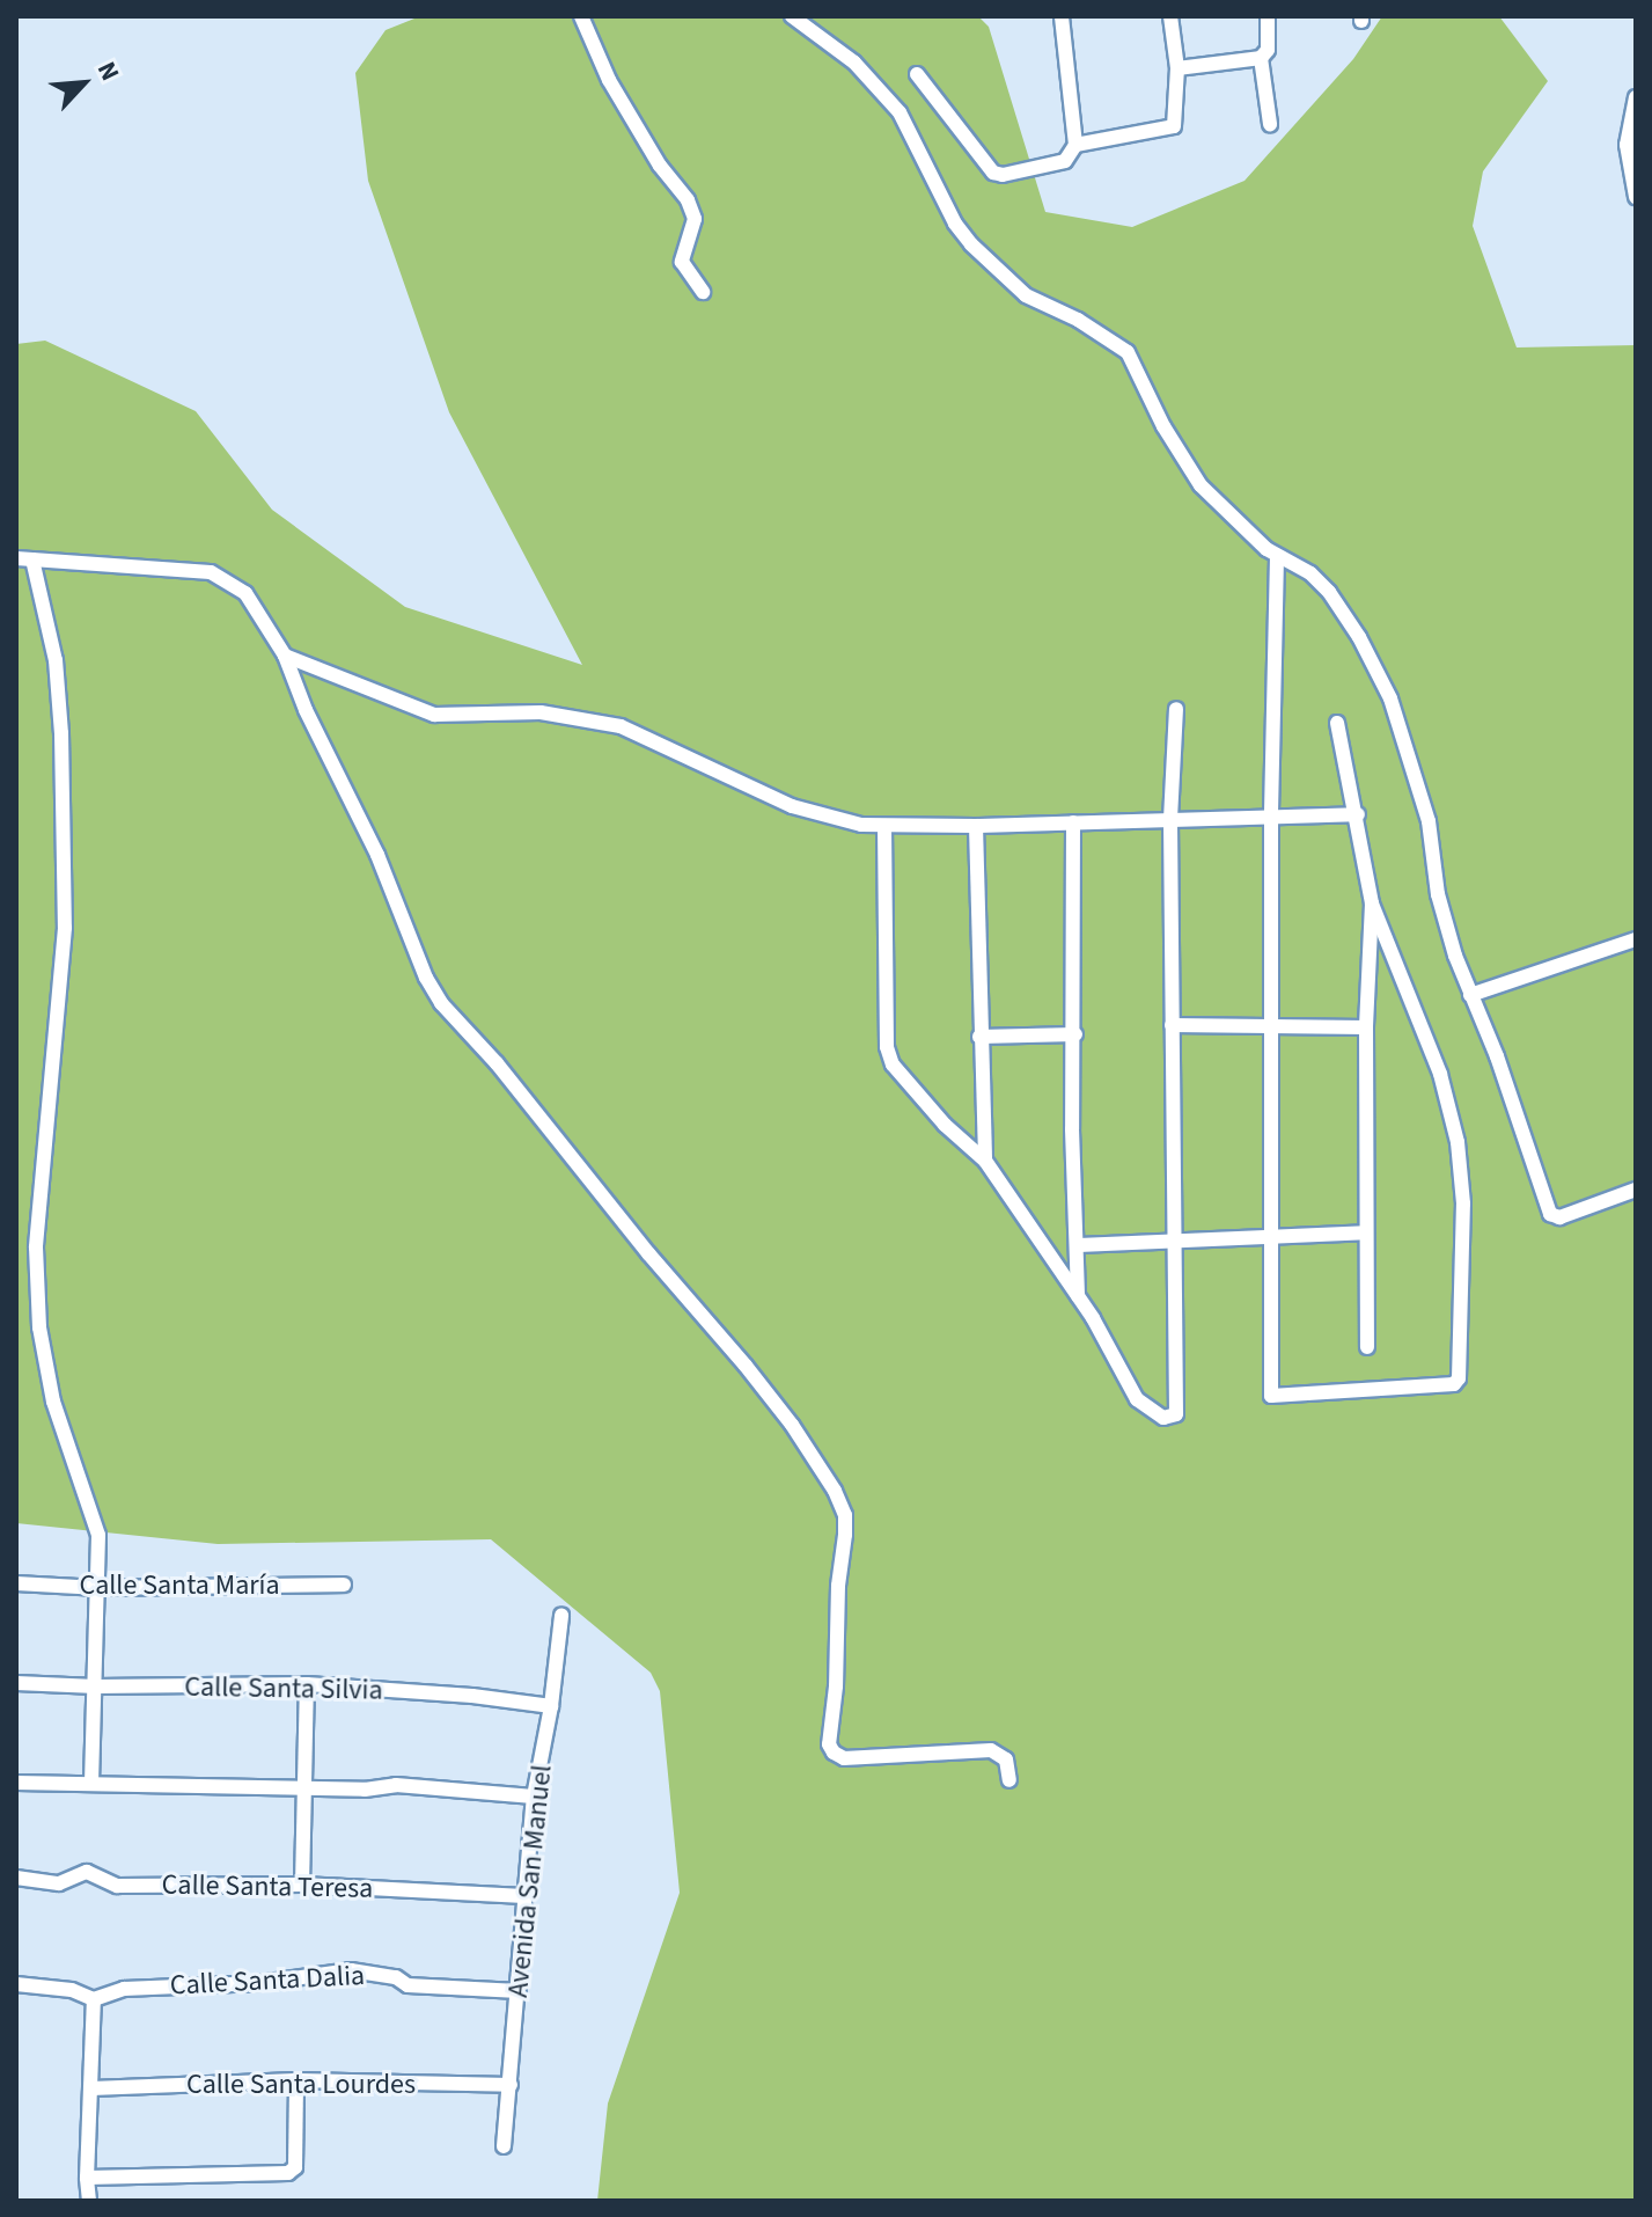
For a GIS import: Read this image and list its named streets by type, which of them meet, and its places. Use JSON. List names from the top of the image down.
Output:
{
  "streets": {
    "street": [
      "Calle Santa María",
      "Calle Santa Silvia",
      "Avenida San Manuel",
      "Calle Santa Teresa",
      "Calle Santa Dalia",
      "Calle Santa Lourdes"
    ]
  },
  "crossings": [
    ["Calle Santa Silvia", "Avenida San Manuel"],
    ["Avenida San Manuel", "Calle Santa Teresa"],
    ["Avenida San Manuel", "Calle Santa Dalia"],
    ["Avenida San Manuel", "Calle Santa Lourdes"]
  ],
  "north": "top right"
}
